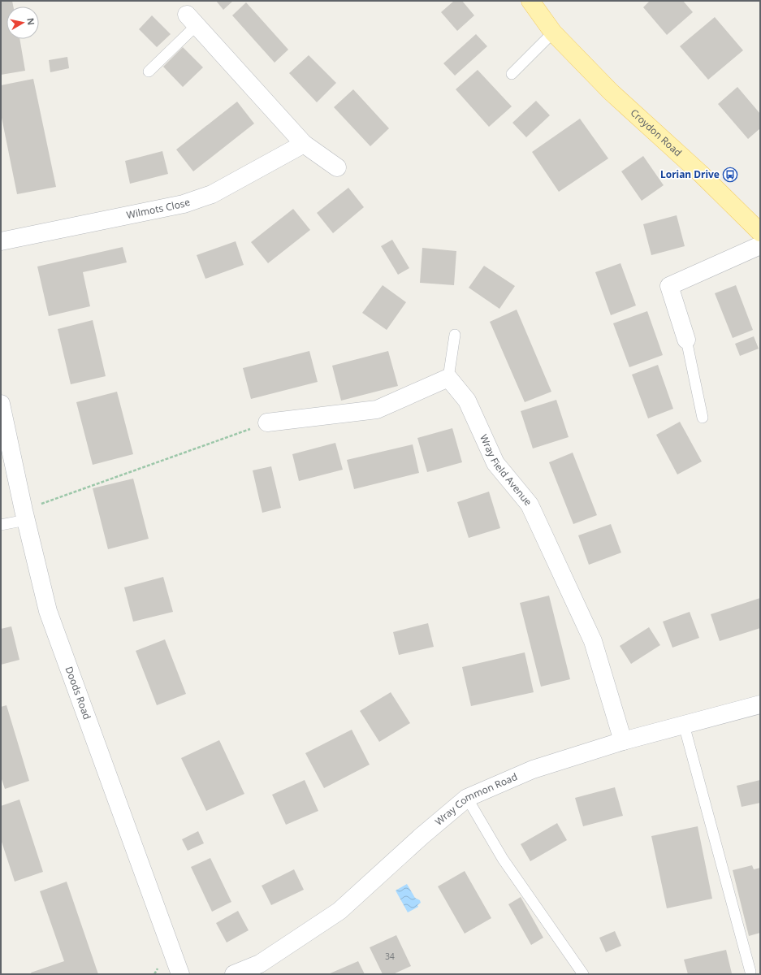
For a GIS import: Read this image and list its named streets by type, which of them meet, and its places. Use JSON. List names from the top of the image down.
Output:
{
  "streets": {
    "main road": ["Croydon Road"],
    "street": [
      "Wilmots Close",
      "Wray Field Avenue",
      "Doods Road",
      "Wray Common Road"
    ]
  },
  "crossings": [
    ["Wray Field Avenue", "Wray Common Road"]
  ],
  "places": {
    "bus stop": ["Lorian Drive"]
  },
  "house_numbers": ["34"],
  "north": "right"
}
